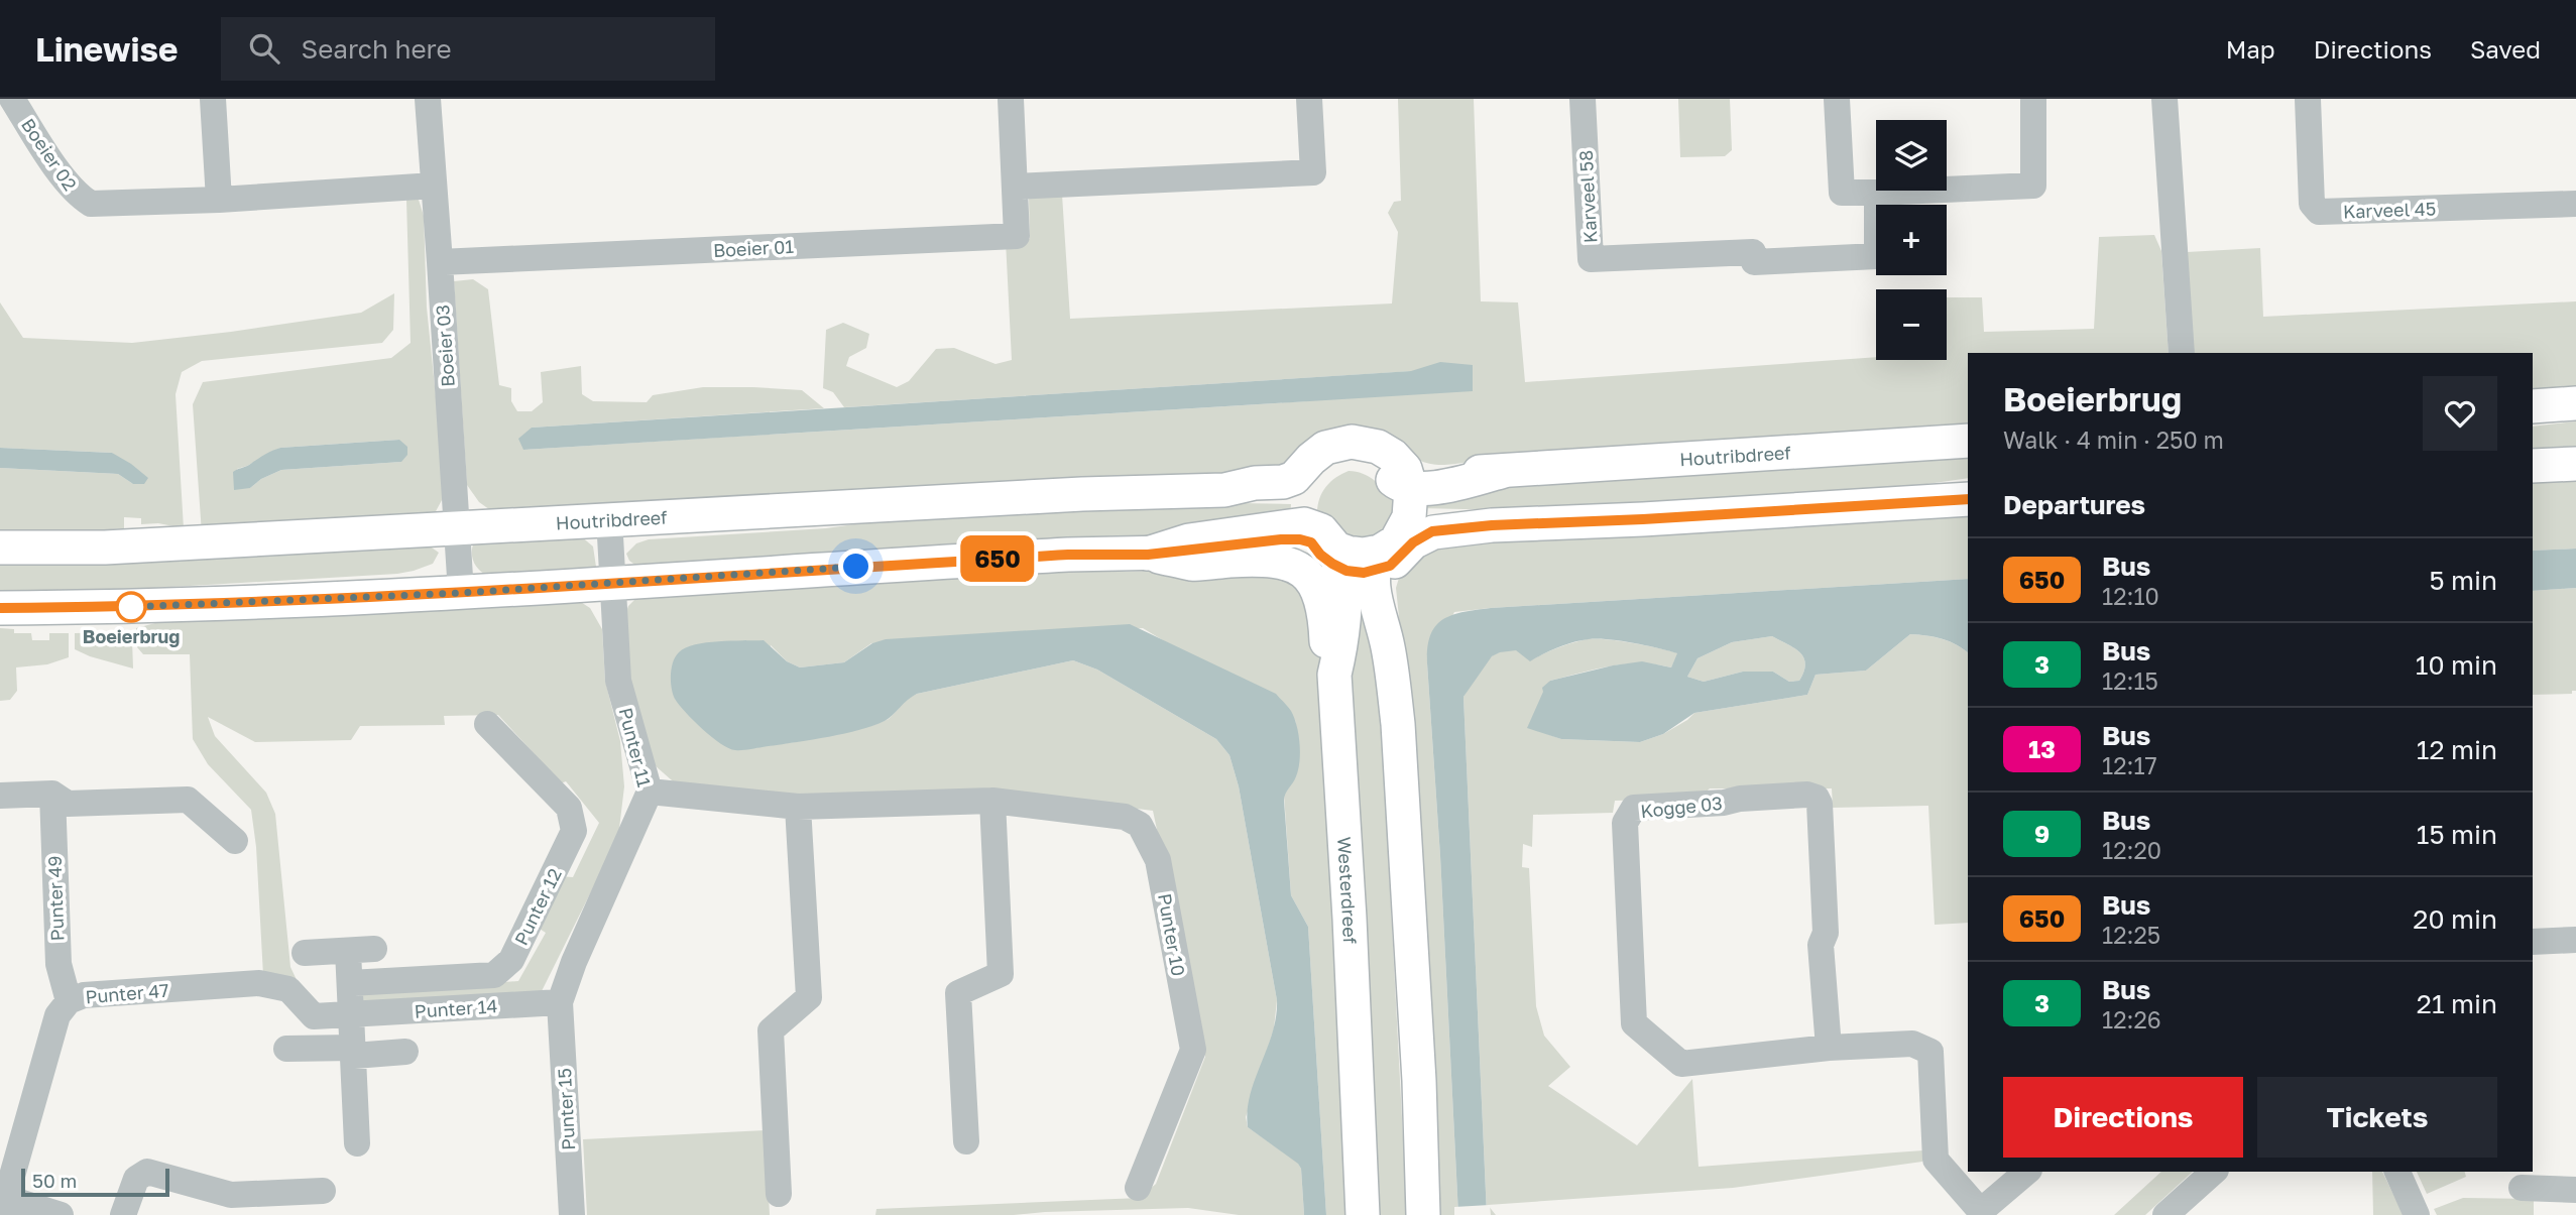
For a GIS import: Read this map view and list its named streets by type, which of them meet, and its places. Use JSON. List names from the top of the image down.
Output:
{
  "streets": {
    "main road": ["Houtribdreef", "Westerdreef"],
    "street": [
      "Boeier 02",
      "Karveel 58",
      "Karveel 45",
      "Boeier 01",
      "Boeier 03",
      "Punter 11",
      "Kogge 03",
      "Punter 49",
      "Punter 12",
      "Punter 10",
      "Punter 47",
      "Punter 14",
      "Punter 15"
    ]
  },
  "crossings": [
    ["Boeier 02", "Boeier 03"],
    ["Boeier 01", "Boeier 03"],
    ["Boeier 03", "Houtribdreef"],
    ["Houtribdreef", "Punter 11"],
    ["Punter 11", "Punter 10"],
    ["Punter 11", "Punter 14"],
    ["Punter 11", "Punter 15"],
    ["Punter 49", "Punter 47"],
    ["Punter 47", "Punter 14"],
    ["Punter 14", "Punter 15"]
  ],
  "places": ["Boeierbrug"],
  "lines": ["bus line 650"],
  "scale_bar": "50 m",
  "page": {
    "header": "Linewise",
    "search": "Search here",
    "nav": ["Map", "Directions", "Saved"],
    "on_map": "650",
    "map_buttons": ["+", "−"],
    "heading": [
      ["Boeierbrug", "Walk · 4 min · 250 m"],
      "Departures"
    ],
    "list": [
      {
        "mark": "650",
        "name": "Bus",
        "note": "12:10",
        "value": "5 min"
      },
      {
        "mark": "3",
        "name": "Bus",
        "note": "12:15",
        "value": "10 min"
      },
      {
        "mark": "13",
        "name": "Bus",
        "note": "12:17",
        "value": "12 min"
      },
      {
        "mark": "9",
        "name": "Bus",
        "note": "12:20",
        "value": "15 min"
      },
      {
        "mark": "650",
        "name": "Bus",
        "note": "12:25",
        "value": "20 min"
      },
      {
        "mark": "3",
        "name": "Bus",
        "note": "12:26",
        "value": "21 min"
      }
    ],
    "buttons": ["Directions", "Tickets"],
    "scale": "50 m"
  }
}
